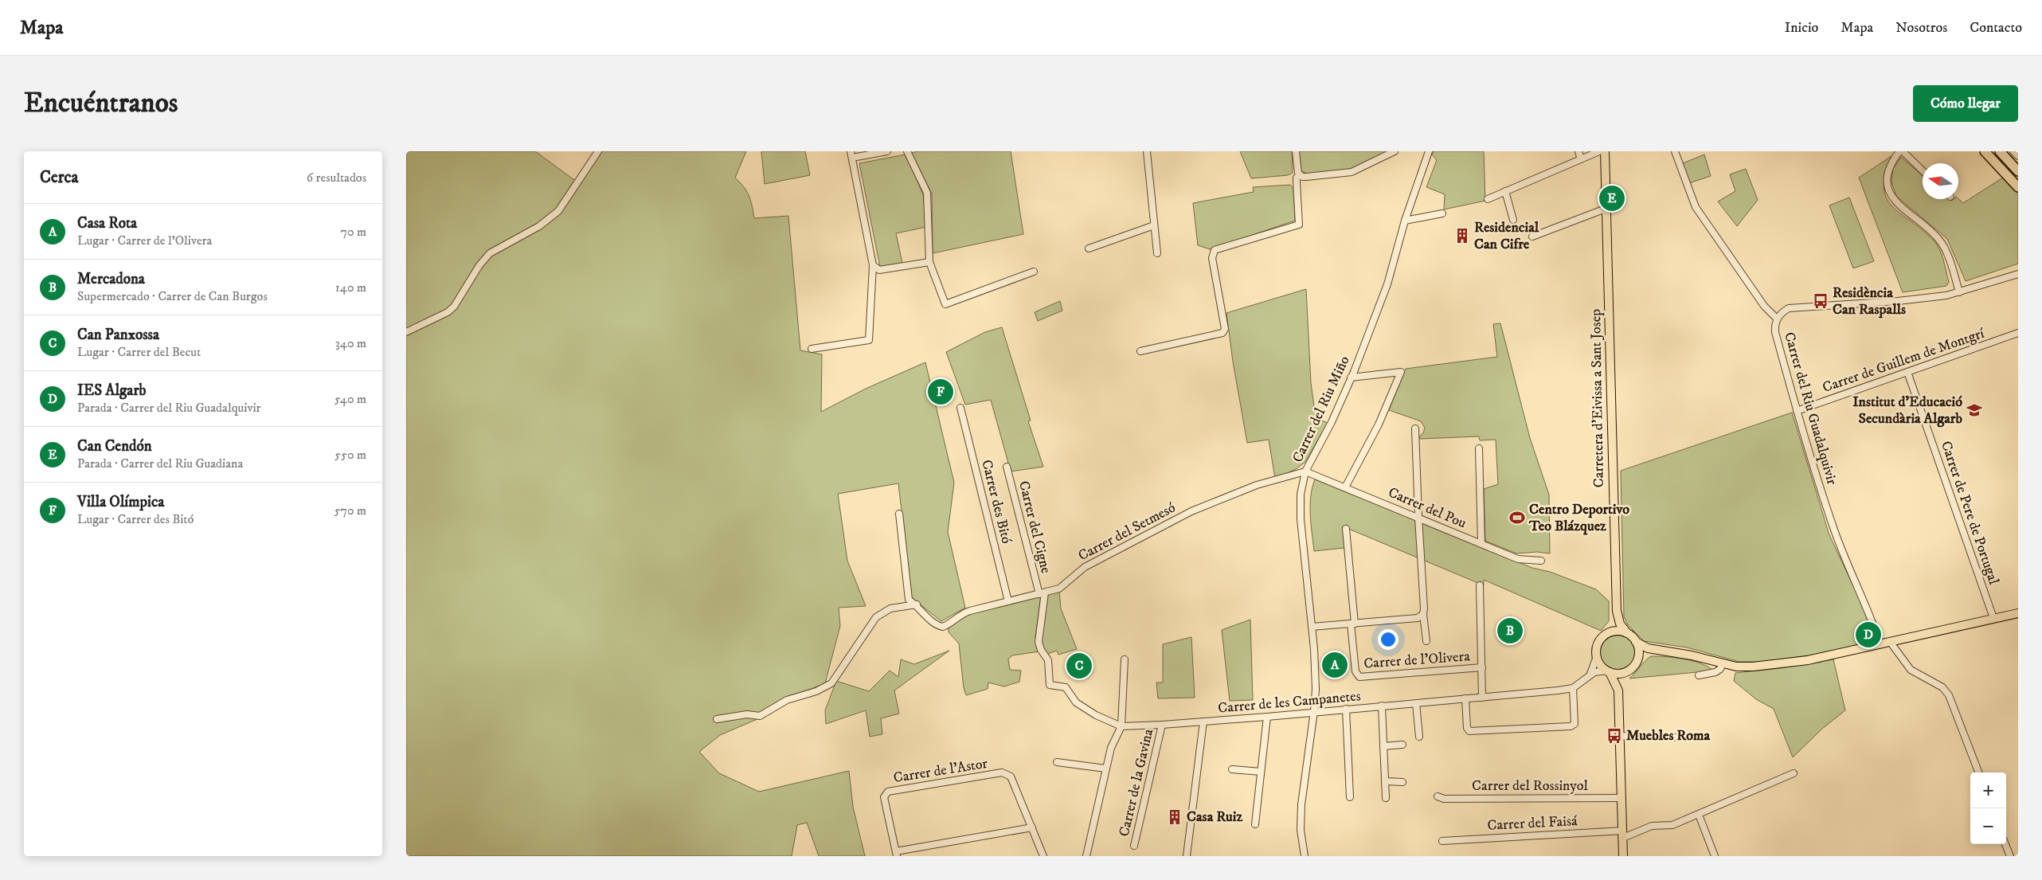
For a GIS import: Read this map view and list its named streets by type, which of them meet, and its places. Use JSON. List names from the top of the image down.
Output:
{
  "streets": {
    "main road": ["Carretera d'Eivissa a Sant Josep"],
    "street": [
      "Carrer de Guillem de Montgrí",
      "Carrer del Riu Guadalquivir",
      "Carrer del Riu Miño",
      "Carrer des Bitó",
      "Carrer del Pou",
      "Carrer de Pere de Portugal",
      "Carrer del Cigne",
      "Carrer del Setmesó",
      "Carrer de l'Olivera",
      "Carrer de les Campanetes",
      "Carrer de l'Astor",
      "Carrer de la Gavina",
      "Carrer del Rossinyol",
      "Carrer del Faisá"
    ]
  },
  "crossings": [
    ["Carrer de Guillem de Montgrí", "Carrer del Riu Guadalquivir"],
    ["Carrer de Guillem de Montgrí", "Carrer de Pere de Portugal"],
    ["Carrer del Riu Miño", "Carrer del Pou"],
    ["Carrer del Riu Miño", "Carrer del Setmesó"],
    ["Carrer del Riu Miño", "Carrer de les Campanetes"],
    ["Carrer des Bitó", "Carrer del Setmesó"],
    ["Carrer del Pou", "Carrer del Setmesó"],
    ["Carrer del Cigne", "Carrer del Setmesó"],
    ["Carrer de les Campanetes", "Carrer de la Gavina"]
  ],
  "places": {
    "building": ["Residencial Can Cifre", "Casa Ruiz"],
    "bus stop": ["Residència Can Raspalls", "Muebles Roma"],
    "school or university": ["Institut d'Educació Secundària Algarb"],
    "sports": ["Centro Deportivo Teo Blázquez"]
  },
  "north": "left",
  "page": {
    "header": "Mapa",
    "nav": [
      "Inicio",
      "Mapa",
      "Nosotros",
      "Contacto"
    ],
    "buttons": "Cómo llegar",
    "title": "Encuéntranos",
    "heading": ["Cerca", "6 resultados"],
    "pins": [
      "E",
      "F",
      "B",
      "D",
      "A",
      "C"
    ],
    "list": [
      {
        "mark": "A",
        "name": "Casa Rota",
        "note": "Lugar · Carrer de l'Olivera",
        "value": "70 m"
      },
      {
        "mark": "B",
        "name": "Mercadona",
        "note": "Supermercado · Carrer de Can Burgos",
        "value": "140 m"
      },
      {
        "mark": "C",
        "name": "Can Panxossa",
        "note": "Lugar · Carrer del Becut",
        "value": "340 m"
      },
      {
        "mark": "D",
        "name": "IES Algarb",
        "note": "Parada · Carrer del Riu Guadalquivir",
        "value": "540 m"
      },
      {
        "mark": "E",
        "name": "Can Cendón",
        "note": "Parada · Carrer del Riu Guadiana",
        "value": "550 m"
      },
      {
        "mark": "F",
        "name": "Villa Olímpica",
        "note": "Lugar · Carrer des Bitó",
        "value": "570 m"
      }
    ],
    "map_buttons": ["+", "−"]
  }
}
